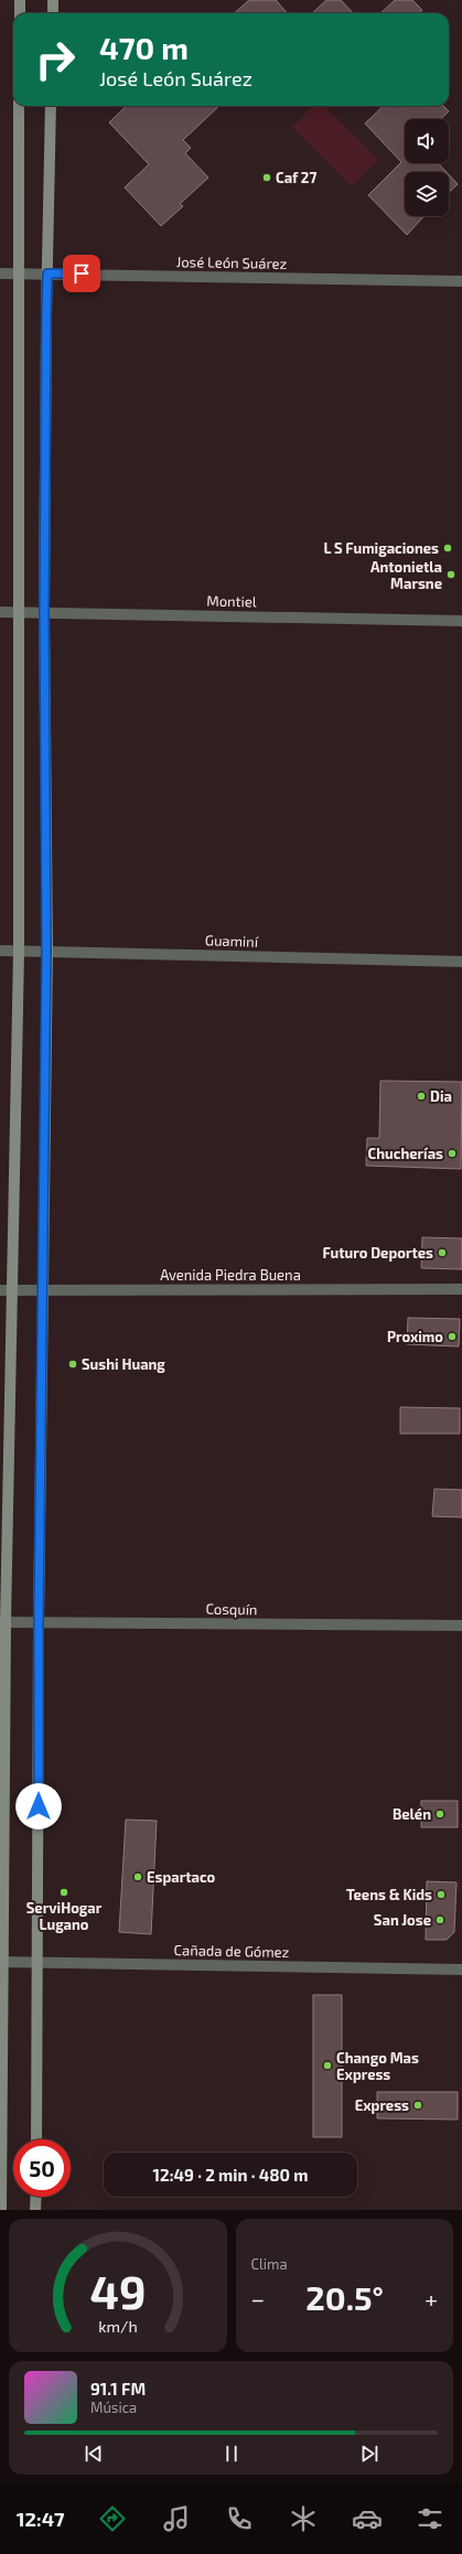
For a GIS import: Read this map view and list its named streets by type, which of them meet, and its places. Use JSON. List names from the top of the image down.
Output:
{
  "streets": {
    "street": [
      "José León Suárez",
      "Montiel",
      "Guaminí",
      "Avenida Piedra Buena",
      "Cosquín",
      "Cañada de Gómez"
    ]
  },
  "places": [
    "Caf 27",
    "L S Fumigaciones",
    "Antonietla Marsne",
    "Dia",
    "Chucherías",
    "Futuro Deportes",
    "Proximo",
    "Sushi Huang",
    "Belén",
    "Espartaco",
    "ServiHogar Lugano",
    "Teens & Kids",
    "San Jose",
    "Chango Mas Express",
    "Express"
  ],
  "page": {
    "turn": ["470 m", "José León Suárez"],
    "limit": "50",
    "trip": "12:49 · 2 min · 480 m",
    "tile": "Clima",
    "heat": ["−", "20.5°", "+"],
    "song": ["91.1 FM", "Música"],
    "tabs": "12:47",
    "gauge": ["49", "km/h"]
  }
}
